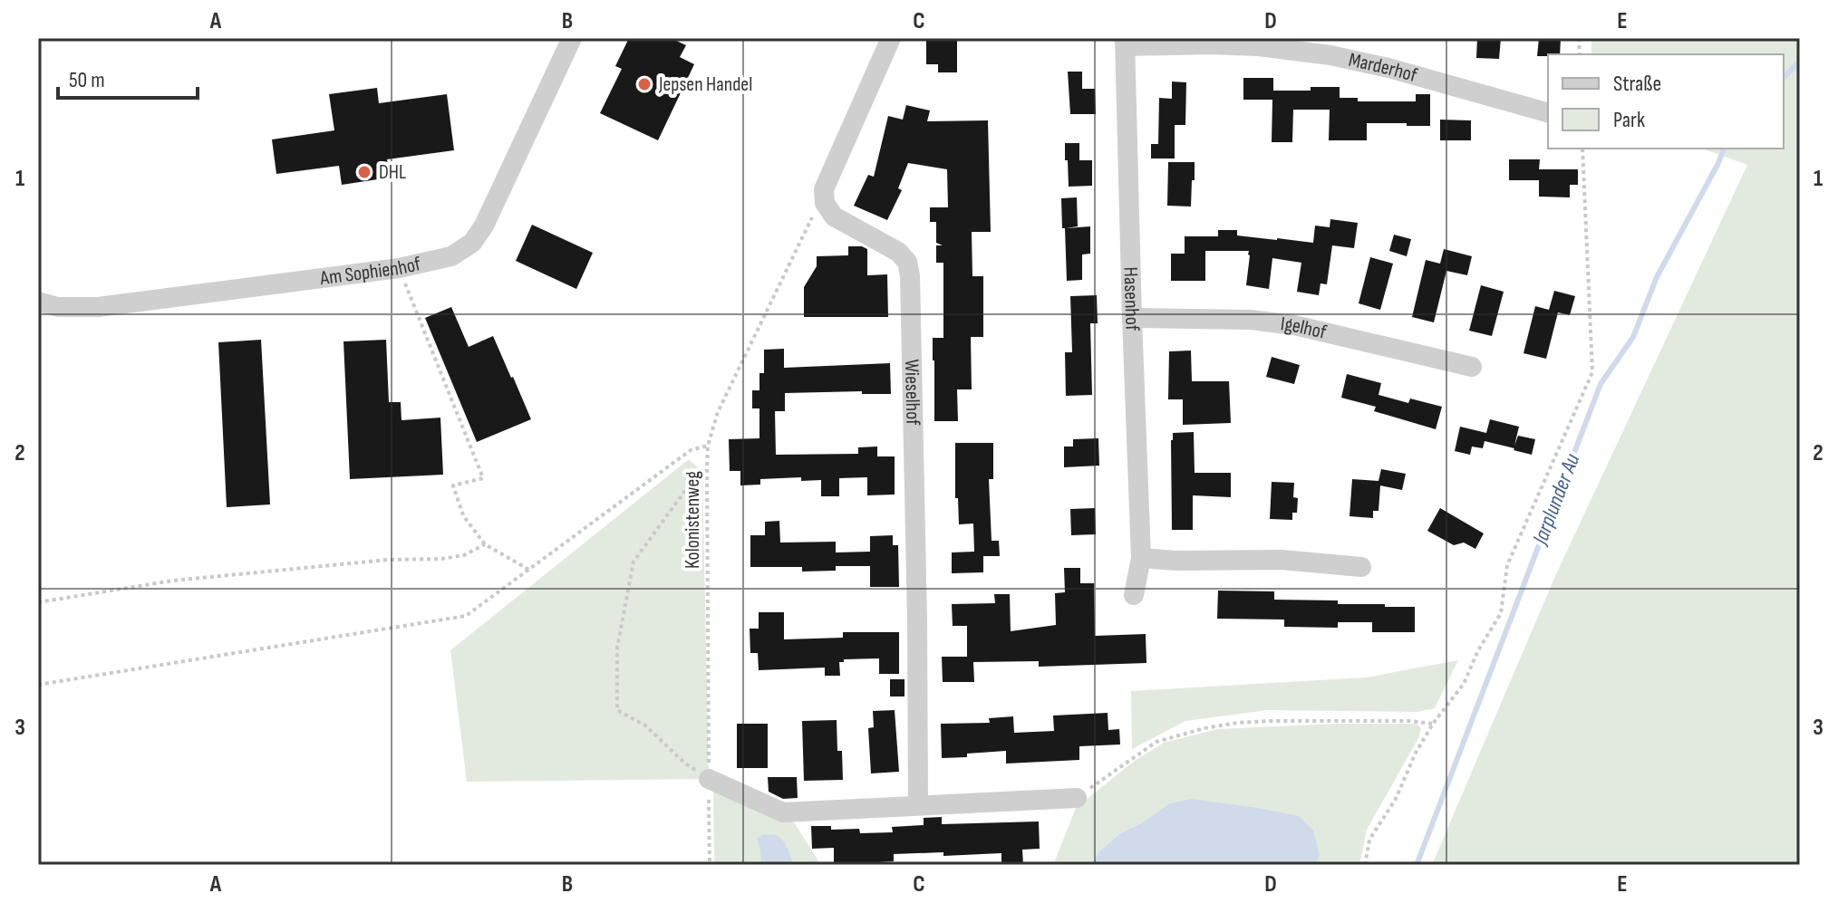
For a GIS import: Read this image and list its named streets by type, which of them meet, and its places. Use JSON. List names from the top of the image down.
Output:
{
  "streets": {
    "street": [
      "Marderhof",
      "Am Sophienhof",
      "Hasenhof",
      "Igelhof",
      "Wieselhof"
    ],
    "path": ["Kolonistenweg"]
  },
  "crossings": [
    ["Marderhof", "Hasenhof"],
    ["Hasenhof", "Igelhof"],
    ["Wieselhof", "Kolonistenweg"]
  ],
  "water": ["Jarplunder Au"],
  "places": ["Jepsen Handel", "DHL"],
  "legend": ["Straße", "Park"],
  "scale_bar": "50 m",
  "grid": {
    "columns": [
      "A",
      "B",
      "C",
      "D",
      "E"
    ],
    "rows": ["1", "2", "3"]
  }
}
